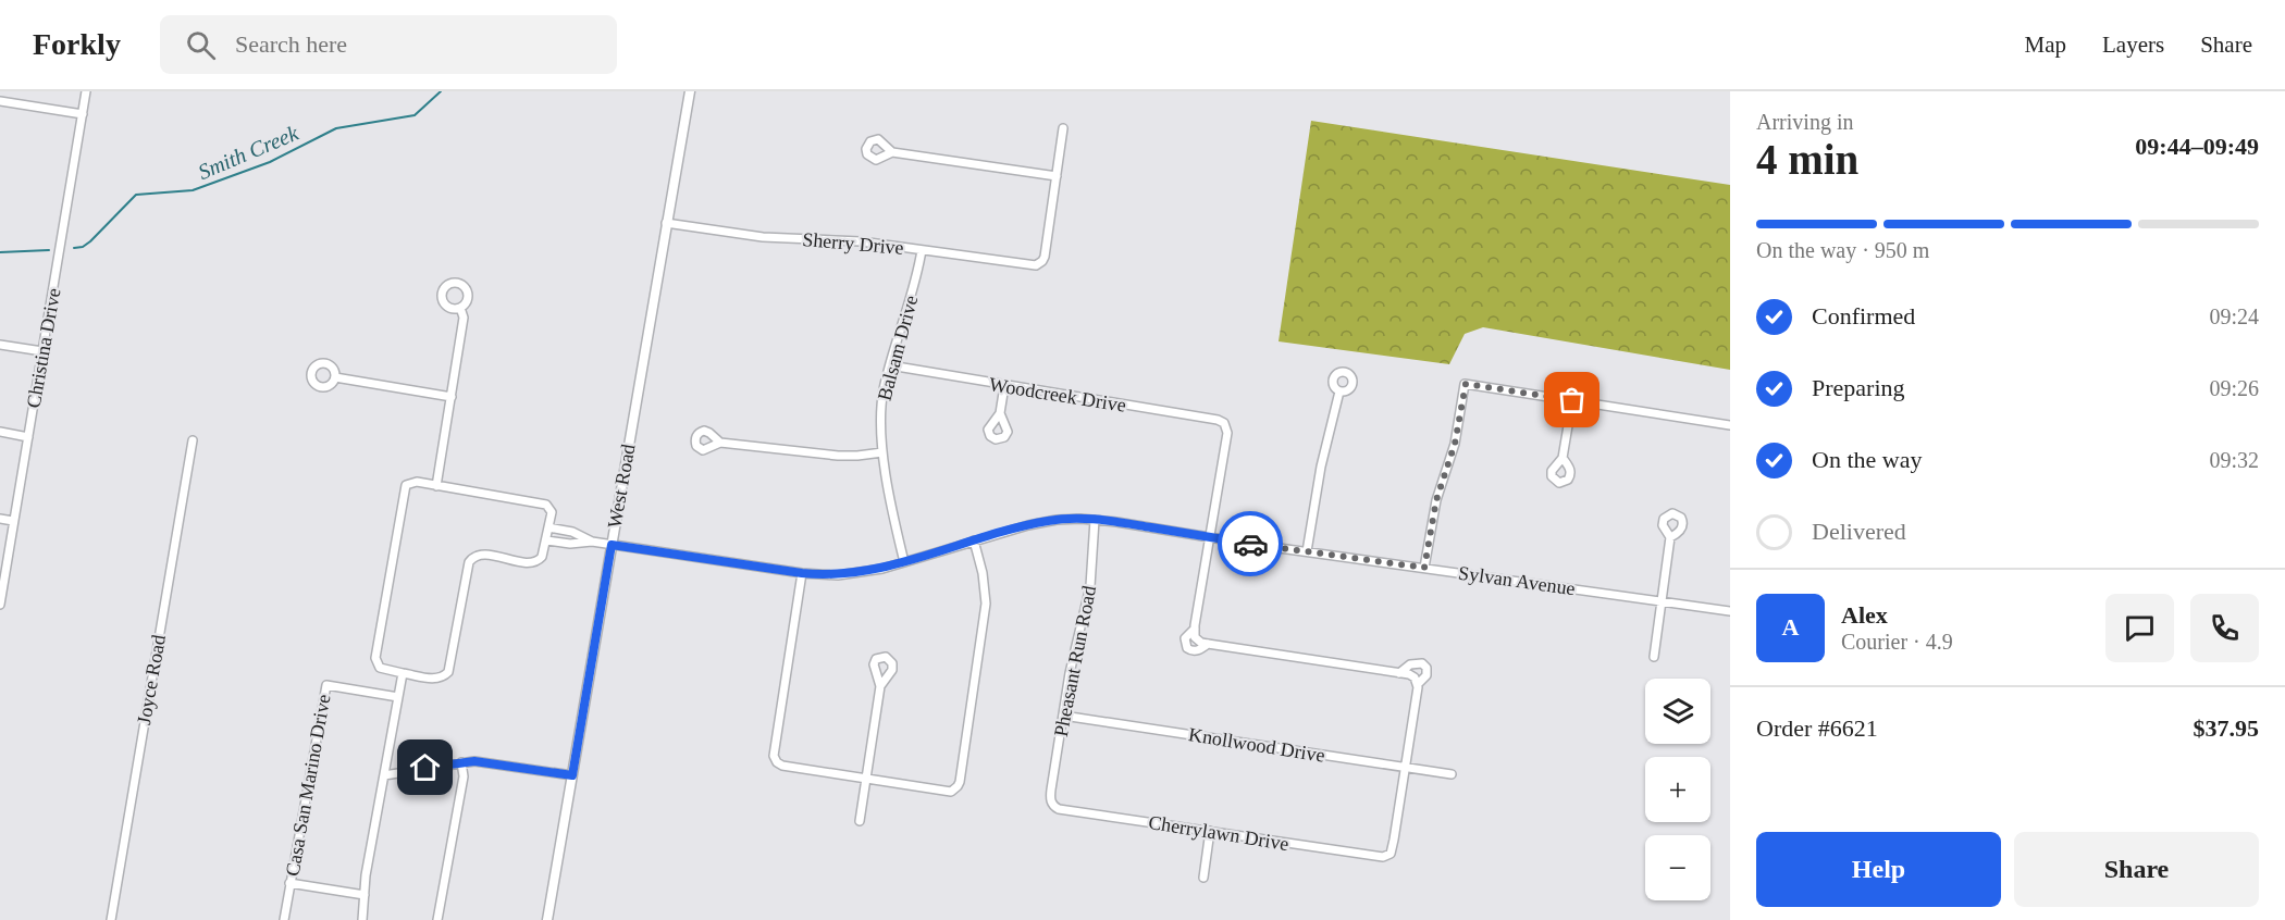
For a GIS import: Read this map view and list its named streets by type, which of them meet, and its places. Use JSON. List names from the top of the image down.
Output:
{
  "streets": {
    "street": [
      "Sherry Drive",
      "Christina Drive",
      "Balsam Drive",
      "Woodcreek Drive",
      "West Road",
      "Sylvan Avenue",
      "Pheasant Run Road",
      "Joyce Road",
      "Knollwood Drive",
      "Casa San Marino Drive",
      "Cherrylawn Drive"
    ]
  },
  "crossings": [
    ["Sherry Drive", "Balsam Drive"],
    ["Sherry Drive", "West Road"],
    ["Balsam Drive", "Woodcreek Drive"],
    ["Balsam Drive", "Sylvan Avenue"],
    ["Woodcreek Drive", "Sylvan Avenue"],
    ["West Road", "Sylvan Avenue"],
    ["Sylvan Avenue", "Pheasant Run Road"],
    ["Pheasant Run Road", "Knollwood Drive"],
    ["Pheasant Run Road", "Cherrylawn Drive"],
    ["Knollwood Drive", "Cherrylawn Drive"]
  ],
  "water": ["Smith Creek"],
  "page": {
    "header": "Forkly",
    "search": "Search here",
    "nav": ["Map", "Layers", "Share"],
    "heading": ["4 min", "Arriving in", "09:44–09:49"],
    "panel": [
      "Alex",
      "Courier · 4.9",
      "Order #6621",
      "$37.95"
    ],
    "bar": "On the way · 950 m",
    "list": [
      ["Confirmed", "09:24"],
      ["Preparing", "09:26"],
      ["On the way", "09:32"],
      "Delivered"
    ],
    "round": "A",
    "map_buttons": ["+", "−"],
    "buttons": ["Help", "Share"]
  }
}
